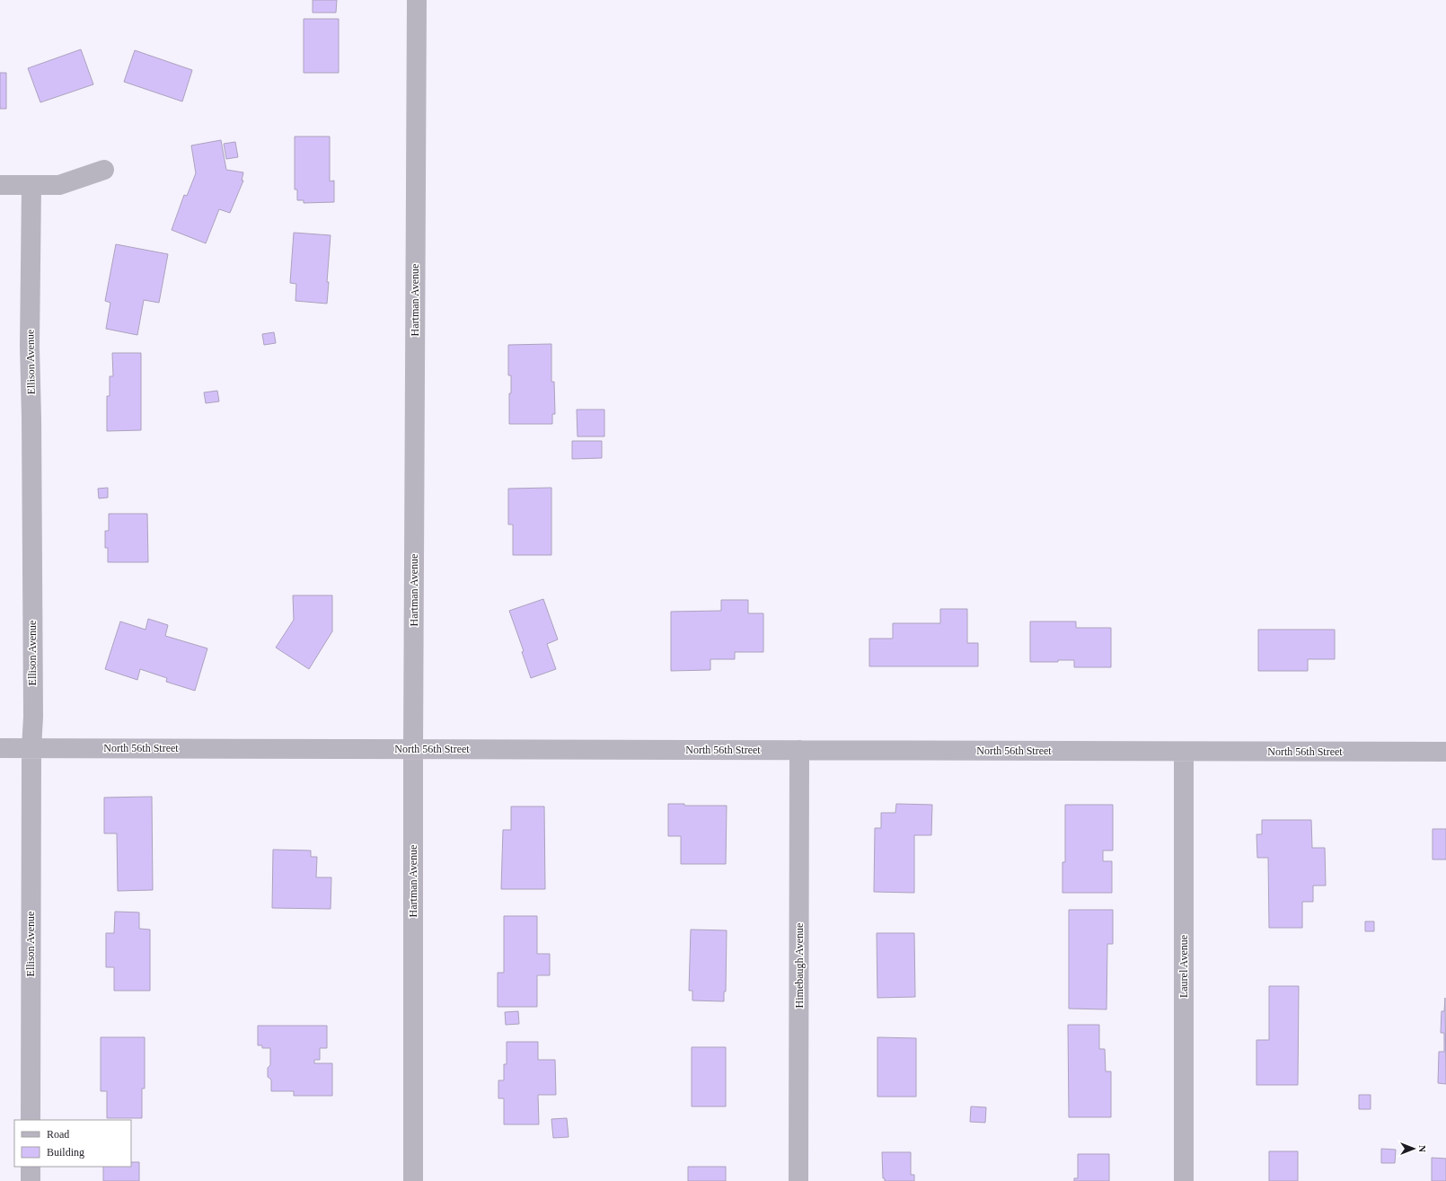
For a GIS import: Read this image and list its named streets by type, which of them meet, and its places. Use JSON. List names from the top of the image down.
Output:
{
  "streets": {
    "street": [
      "Hartman Avenue",
      "Ellison Avenue",
      "North 56th Street",
      "Himebaugh Avenue",
      "Laurel Avenue"
    ]
  },
  "crossings": [
    ["Hartman Avenue", "North 56th Street"],
    ["Ellison Avenue", "North 56th Street"],
    ["North 56th Street", "Himebaugh Avenue"],
    ["North 56th Street", "Laurel Avenue"]
  ],
  "legend": ["Road", "Building"],
  "north": "right"
}
